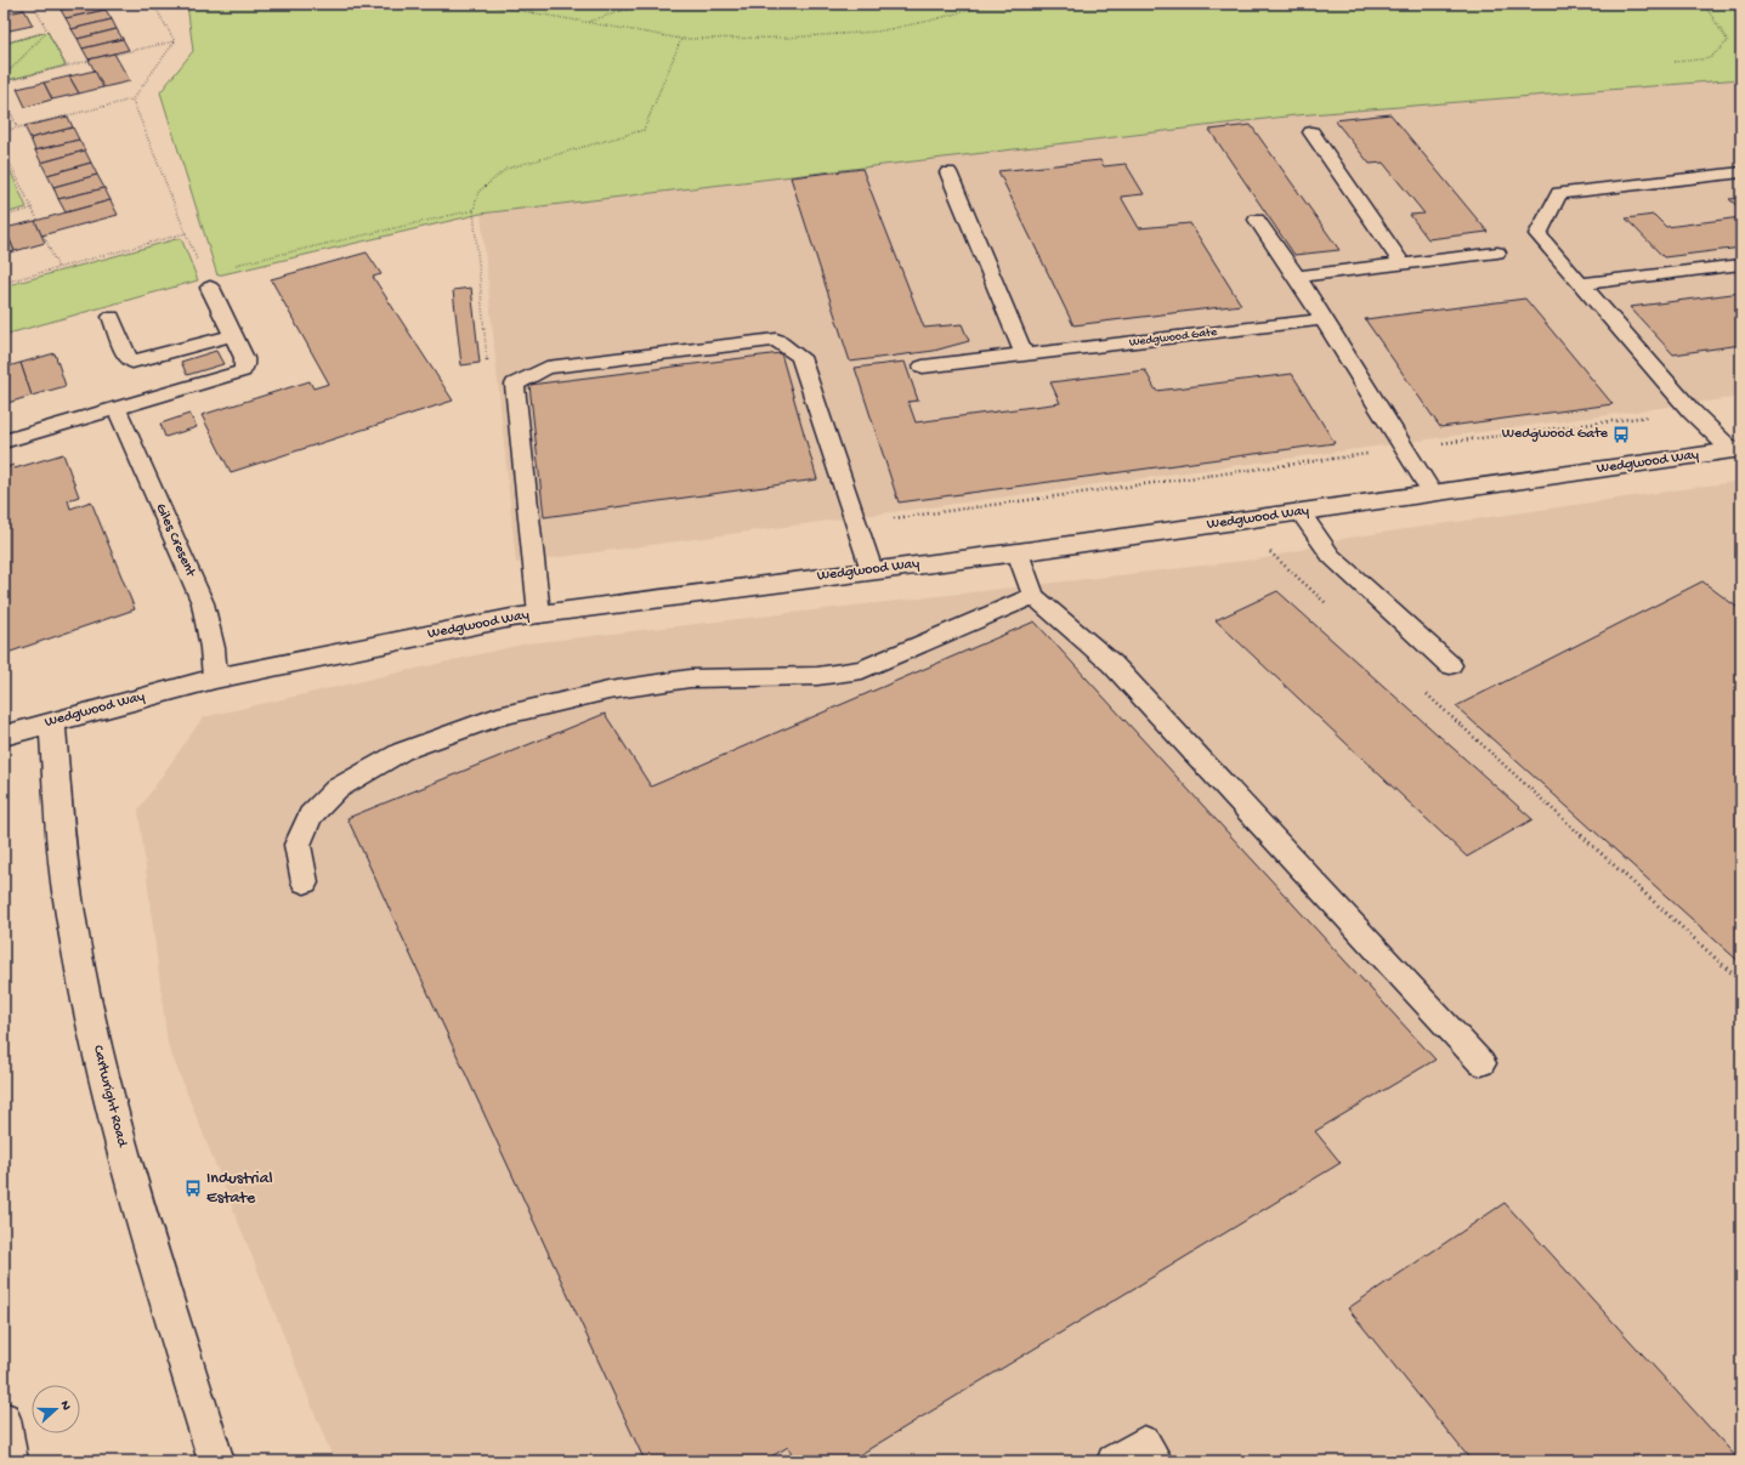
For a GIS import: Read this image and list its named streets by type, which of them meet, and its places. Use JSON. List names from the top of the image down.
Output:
{
  "streets": {
    "street": ["Wedgwood Way", "Cartwright Road"],
    "lane": ["Wedgwood Gate", "Giles Cresent"]
  },
  "crossings": [
    ["Wedgwood Way", "Giles Cresent"],
    ["Wedgwood Way", "Cartwright Road"]
  ],
  "places": {
    "bus stop": ["Wedgwood Gate", "Industrial Estate"]
  },
  "north": "right"
}
